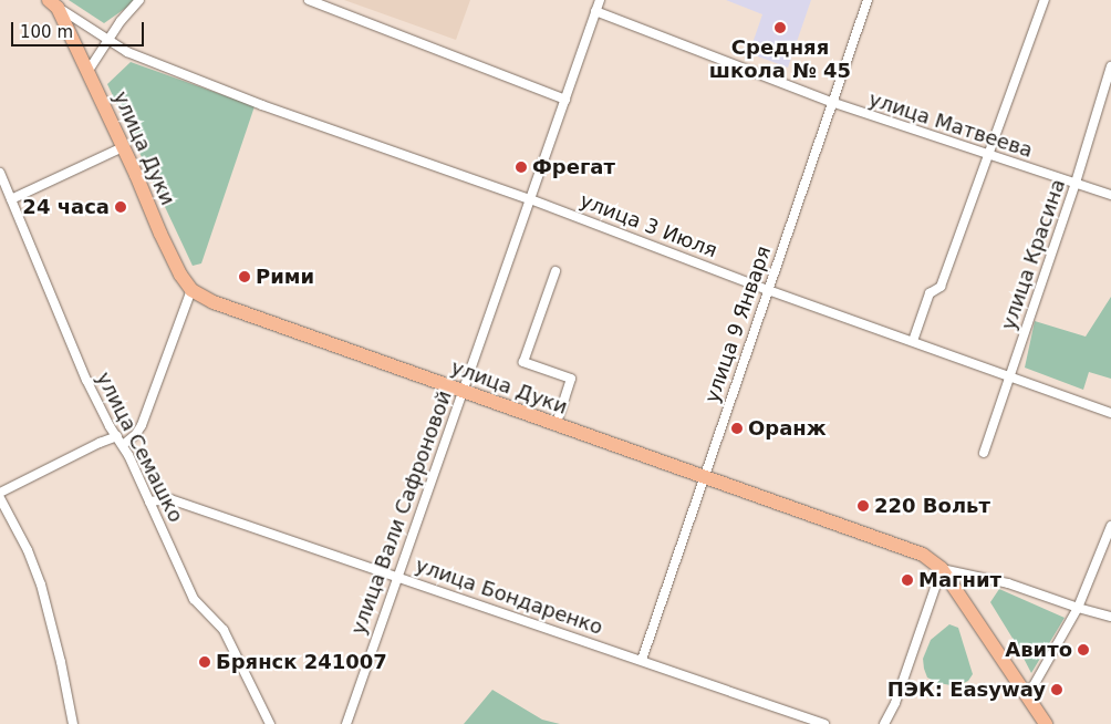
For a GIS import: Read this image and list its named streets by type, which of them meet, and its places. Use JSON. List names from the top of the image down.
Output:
{
  "streets": {
    "main road": ["улица Дуки"],
    "street": [
      "улица Матвеева",
      "улица 3 Июля",
      "улица Красина",
      "улица 9 Января",
      "улица Семашко",
      "улица Вали Сафроновой",
      "улица Бондаренко"
    ]
  },
  "crossings": [
    ["улица Матвеева", "улица Красина"],
    ["улица Матвеева", "улица 9 Января"],
    ["улица Матвеева", "улица Вали Сафроновой"],
    ["улица Дуки", "улица 3 Июля"],
    ["улица Дуки", "улица 9 Января"],
    ["улица Дуки", "улица Вали Сафроновой"],
    ["улица 3 Июля", "улица Красина"],
    ["улица 3 Июля", "улица 9 Января"],
    ["улица 3 Июля", "улица Вали Сафроновой"],
    ["улица 9 Января", "улица Бондаренко"],
    ["улица Семашко", "улица Бондаренко"],
    ["улица Вали Сафроновой", "улица Бондаренко"]
  ],
  "places": [
    "Средняя школа № 45",
    "Фрегат",
    "24 часа",
    "Рими",
    "Оранж",
    "220 Вольт",
    "Магнит",
    "Авито",
    "Брянск 241007",
    "ПЭК: Easyway"
  ],
  "scale_bar": "100 m"
}
